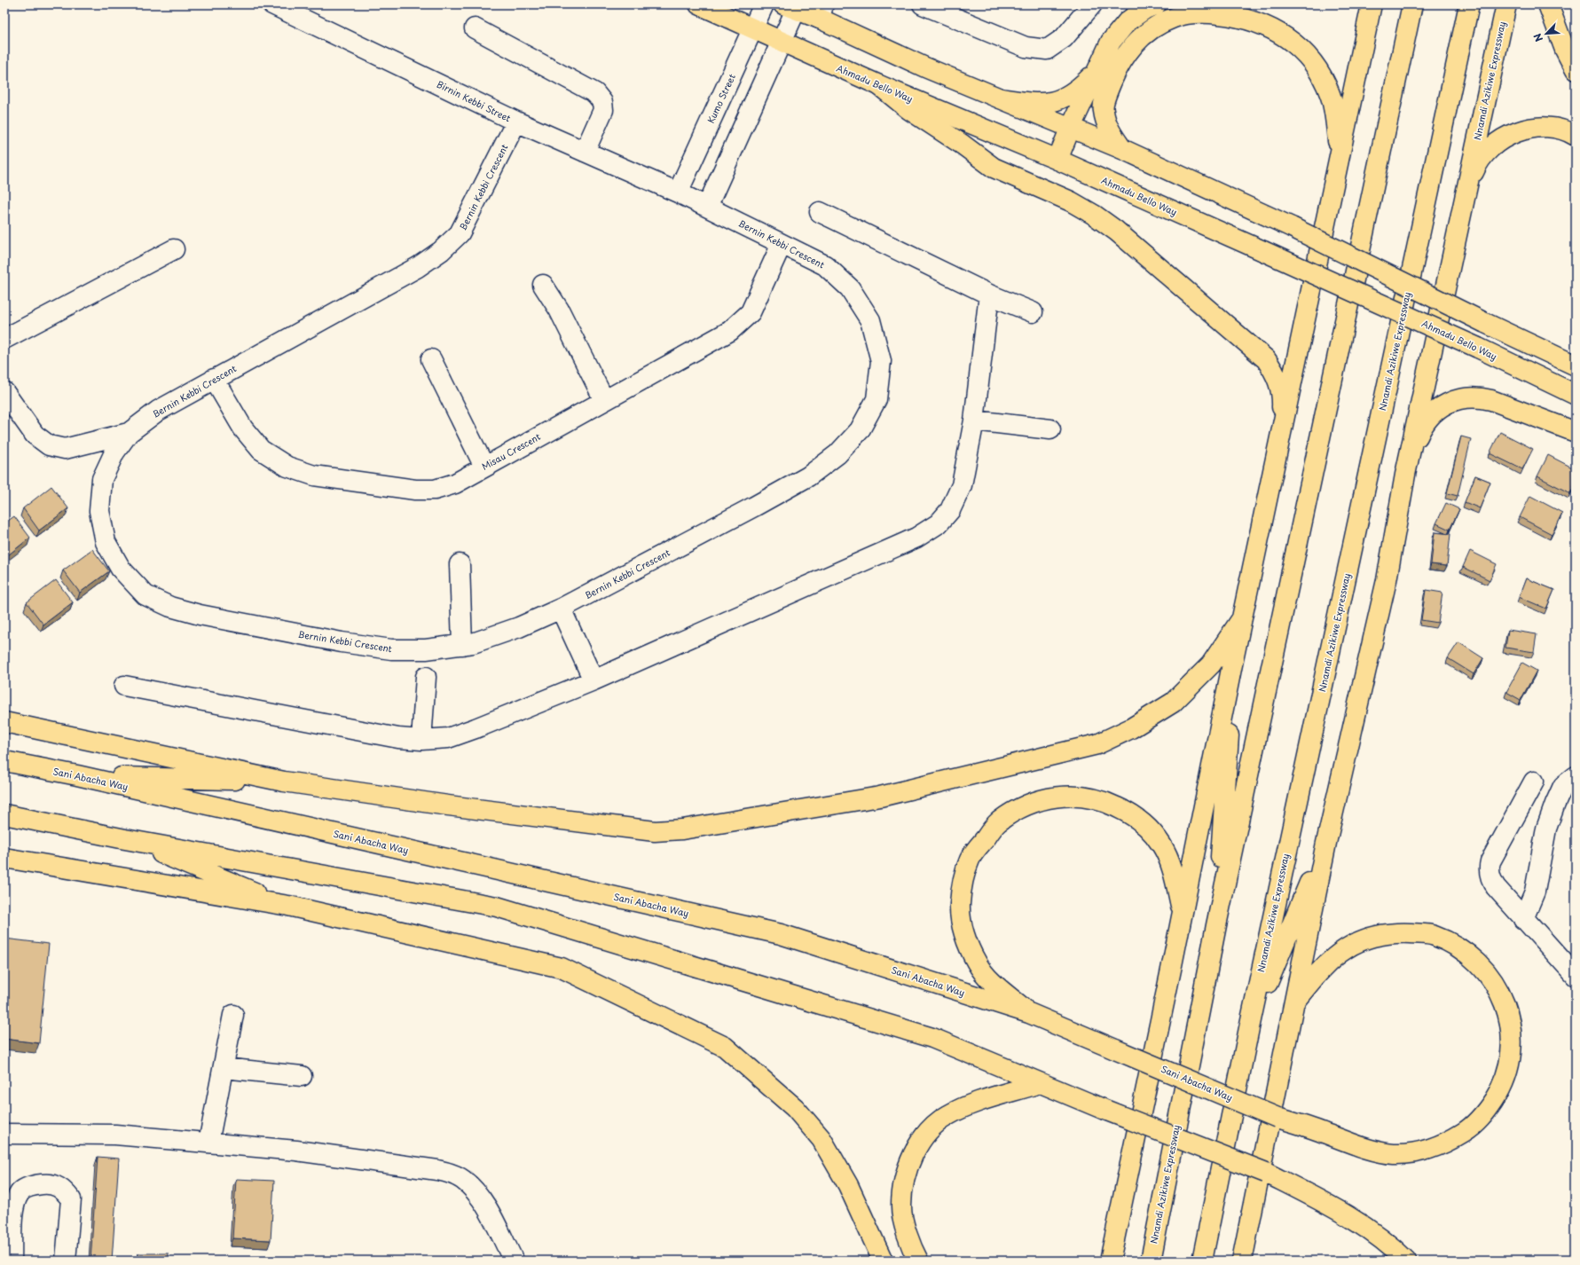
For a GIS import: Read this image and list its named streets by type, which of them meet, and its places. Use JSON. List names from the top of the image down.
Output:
{
  "streets": {
    "main road": ["Nnamdi Azikiwe Expressway", "Ahmadu Bello Way", "Sani Abacha Way"],
    "street": [
      "Kumo Street",
      "Birnin Kebbi Street",
      "Bernin Kebbi Crescent",
      "Misau Crescent"
    ]
  },
  "crossings": [
    ["Nnamdi Azikiwe Expressway", "Sani Abacha Way"],
    ["Ahmadu Bello Way", "Kumo Street"],
    ["Kumo Street", "Birnin Kebbi Street"],
    ["Kumo Street", "Bernin Kebbi Crescent"],
    ["Birnin Kebbi Street", "Bernin Kebbi Crescent"],
    ["Bernin Kebbi Crescent", "Misau Crescent"]
  ],
  "north": "bottom left"
}
